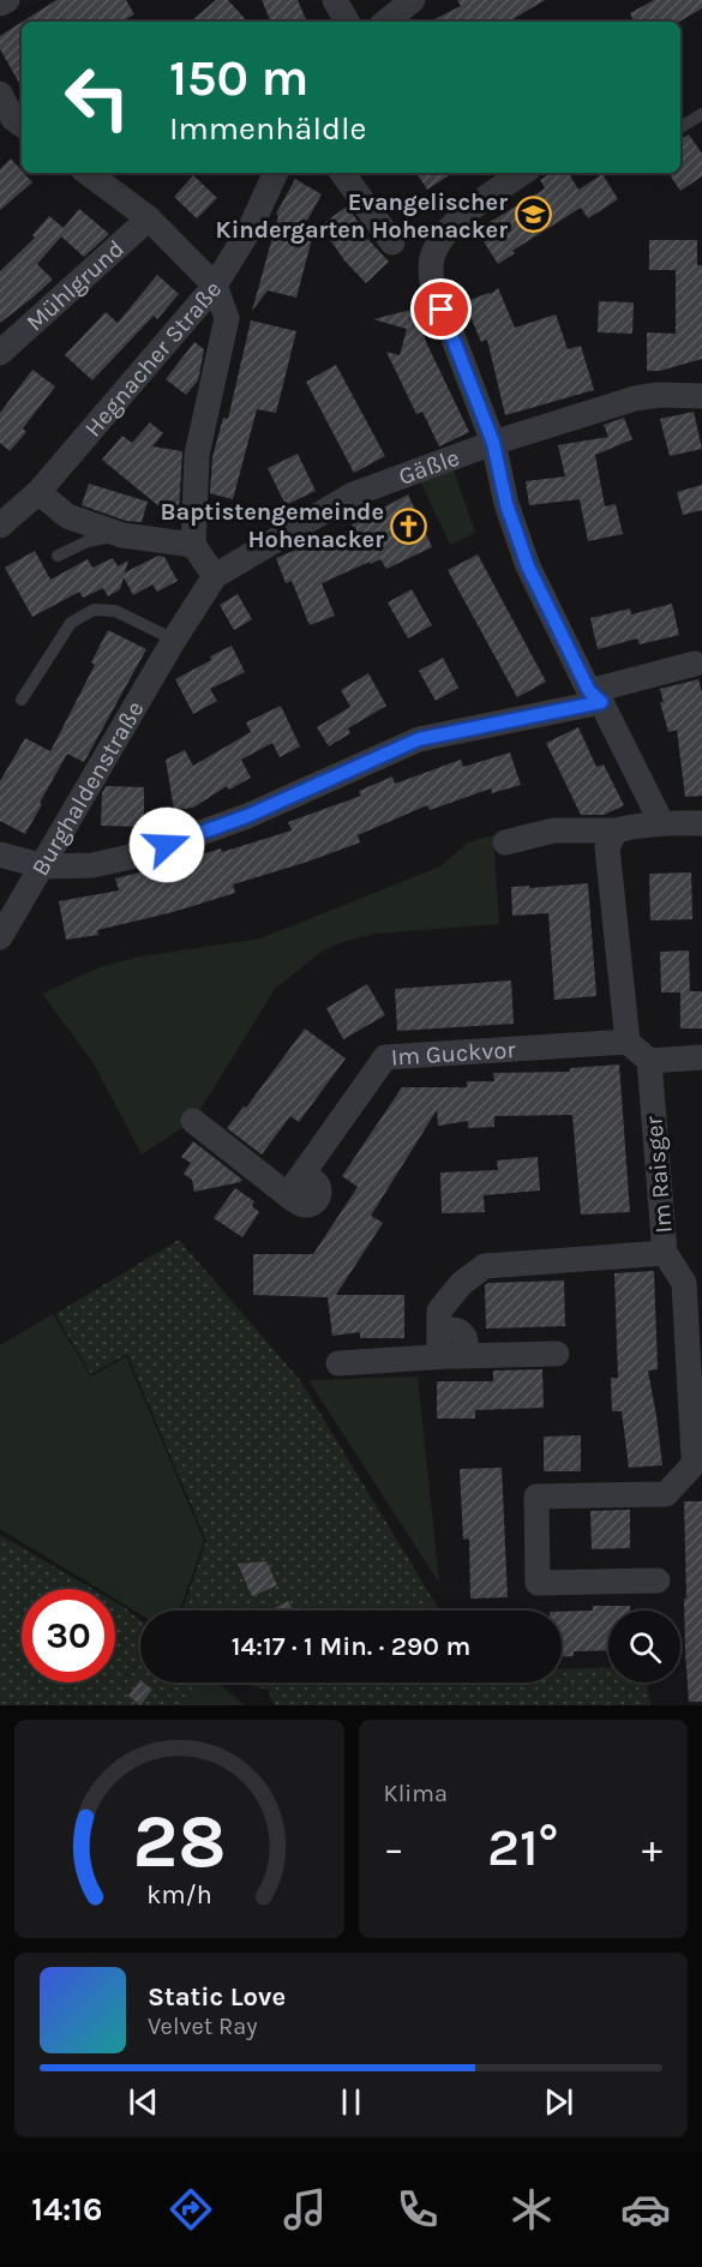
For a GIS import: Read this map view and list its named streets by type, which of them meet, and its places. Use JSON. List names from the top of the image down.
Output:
{
  "streets": {
    "street": [
      "Mühlgrund",
      "Hegnacher Straße",
      "Gäßle",
      "Burghaldenstraße",
      "Im Guckvor",
      "Im Raisger"
    ]
  },
  "crossings": [
    ["Gäßle", "Burghaldenstraße"]
  ],
  "places": {
    "school or university": ["Evangelischer Kindergarten Hohenacker"],
    "church": ["Baptistengemeinde Hohenacker"]
  },
  "page": {
    "turn": ["150 m", "Immenhäldle"],
    "limit": "30",
    "trip": "14:17 · 1 Min. · 290 m",
    "tile": "Klima",
    "heat": ["−", "21°", "+"],
    "song": ["Static Love", "Velvet Ray"],
    "tabs": "14:16",
    "gauge": ["28", "km/h"]
  }
}
